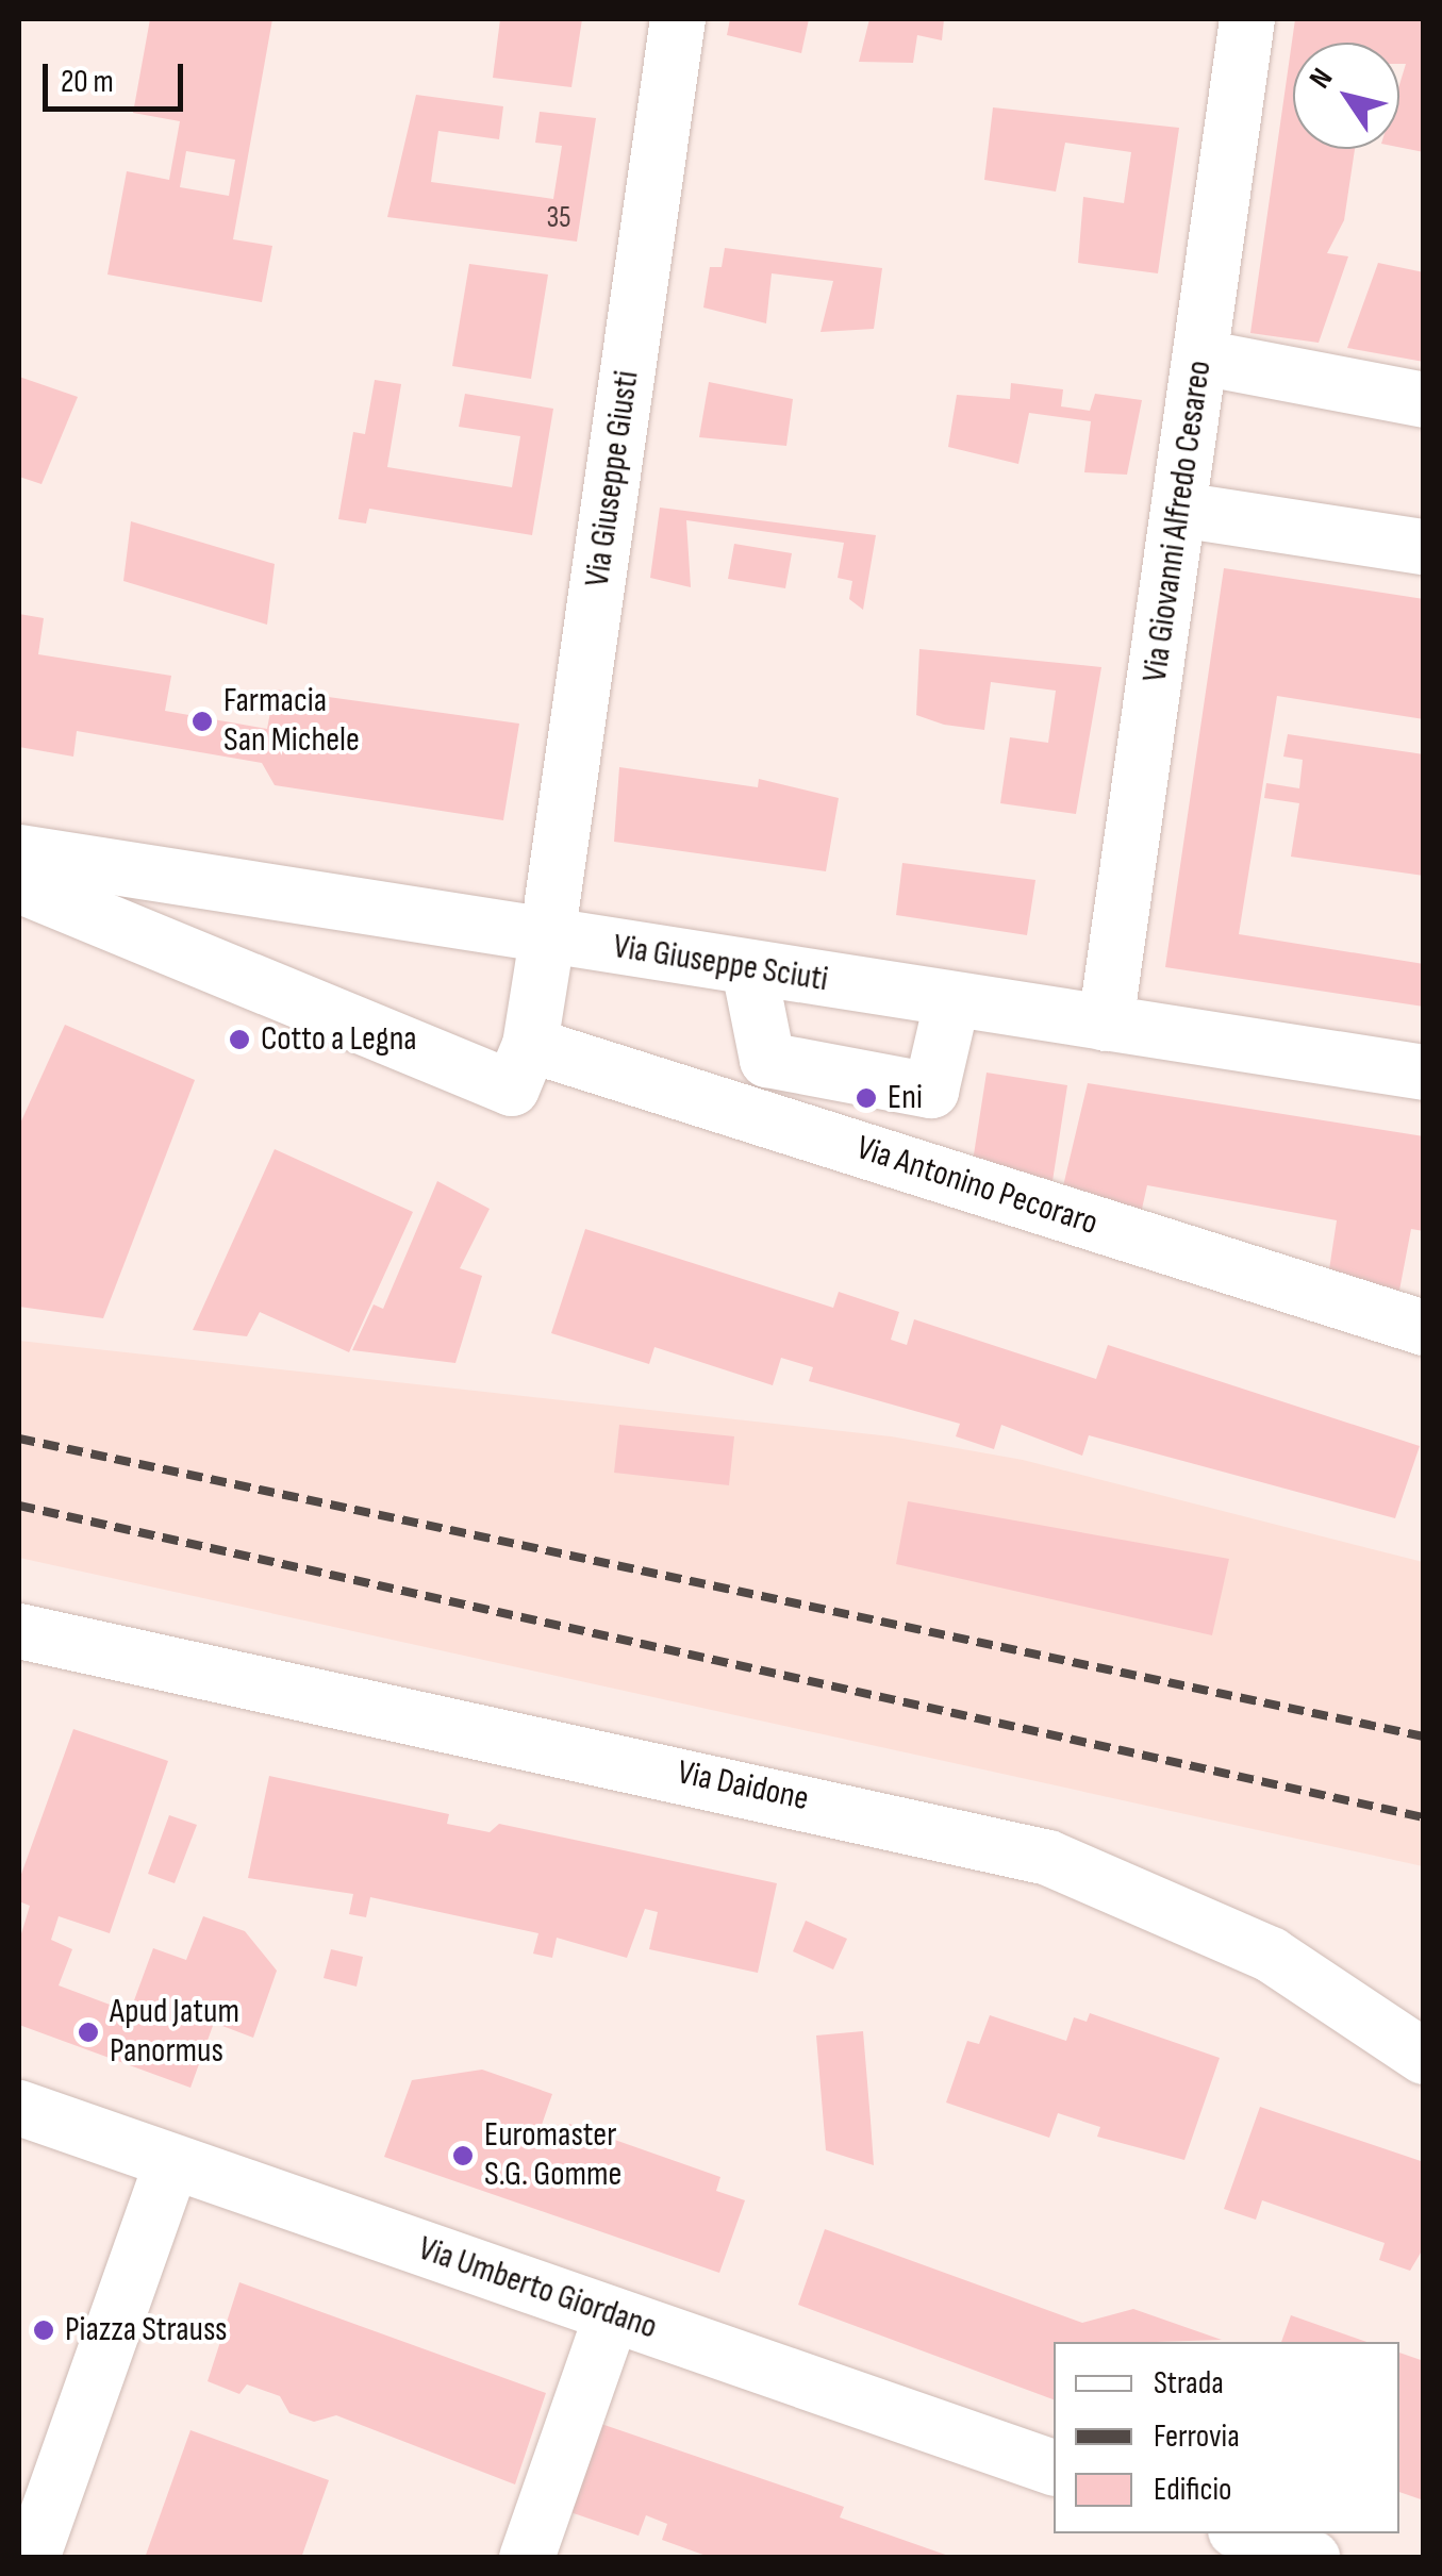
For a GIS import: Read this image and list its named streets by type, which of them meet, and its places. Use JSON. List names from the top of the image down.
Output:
{
  "streets": {
    "street": [
      "Via Giuseppe Giusti",
      "Via Giovanni Alfredo Cesareo",
      "Via Giuseppe Sciuti",
      "Via Antonino Pecoraro",
      "Via Daidone",
      "Via Umberto Giordano"
    ]
  },
  "crossings": [
    ["Via Giuseppe Giusti", "Via Giuseppe Sciuti"],
    ["Via Giuseppe Giusti", "Via Antonino Pecoraro"],
    ["Via Giovanni Alfredo Cesareo", "Via Giuseppe Sciuti"]
  ],
  "places": [
    "Farmacia San Michele",
    "Cotto a Legna",
    "Eni",
    "Apud Jatum Panormus",
    "Euromaster S.G. Gomme",
    "Piazza Strauss"
  ],
  "house_numbers": ["35"],
  "legend": ["Strada", "Ferrovia", "Edificio"],
  "scale_bar": "20 m",
  "north": "top left"
}
